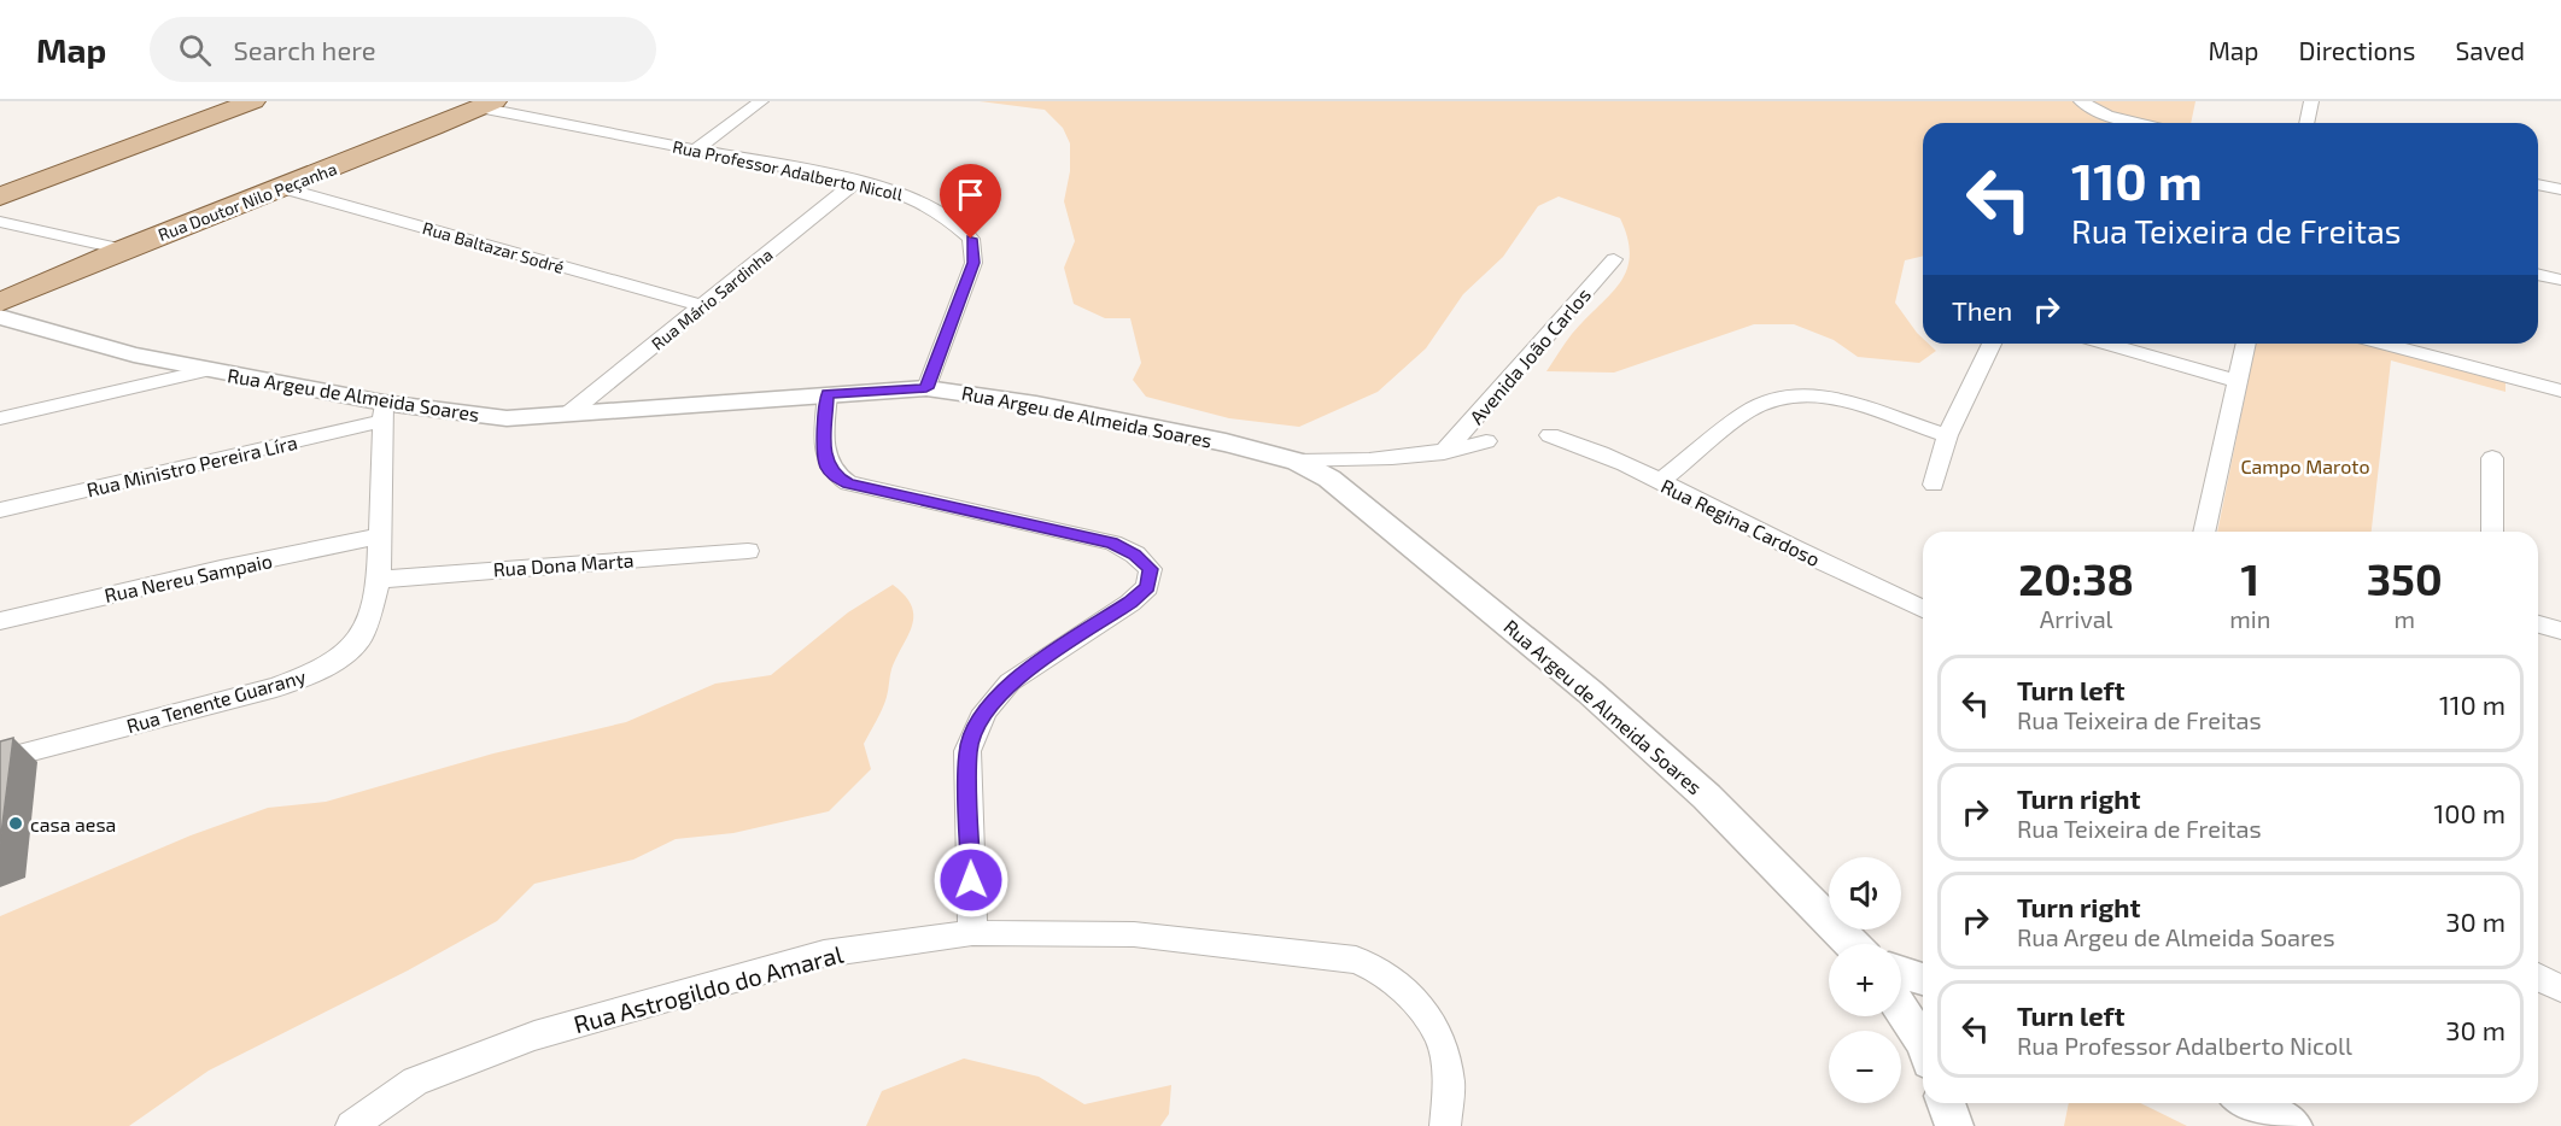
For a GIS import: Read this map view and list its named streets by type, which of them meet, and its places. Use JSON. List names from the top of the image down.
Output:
{
  "streets": {
    "main road": ["Rua Doutor Nilo Peçanha"],
    "street": [
      "Rua Professor Adalberto Nicoll",
      "Rua Baltazar Sodré",
      "Rua Mário Sardinha",
      "Avenida João Carlos",
      "Rua Argeu de Almeida Soares",
      "Rua Ministro Pereira Líra",
      "Rua Regina Cardoso",
      "Rua Dona Marta",
      "Rua Nereu Sampaio",
      "Rua Tenente Guarany",
      "Rua Astrogildo do Amaral"
    ]
  },
  "crossings": [
    ["Rua Professor Adalberto Nicoll", "Rua Doutor Nilo Peçanha"],
    ["Rua Professor Adalberto Nicoll", "Rua Mário Sardinha"],
    ["Rua Professor Adalberto Nicoll", "Rua Argeu de Almeida Soares"],
    ["Rua Doutor Nilo Peçanha", "Rua Baltazar Sodré"],
    ["Rua Baltazar Sodré", "Rua Mário Sardinha"],
    ["Rua Mário Sardinha", "Rua Argeu de Almeida Soares"],
    ["Rua Argeu de Almeida Soares", "Rua Ministro Pereira Líra"],
    ["Rua Argeu de Almeida Soares", "Rua Tenente Guarany"],
    ["Rua Ministro Pereira Líra", "Rua Tenente Guarany"],
    ["Rua Dona Marta", "Rua Tenente Guarany"],
    ["Rua Nereu Sampaio", "Rua Tenente Guarany"]
  ],
  "parks": ["Campo Maroto"],
  "places": ["casa aesa"],
  "page": {
    "header": "Map",
    "search": "Search here",
    "nav": ["Map", "Directions", "Saved"],
    "turn": ["110 m", "Rua Teixeira de Freitas"],
    "then": "Then",
    "eta": [
      "20:38",
      "Arrival",
      "1",
      "min",
      "350",
      "m"
    ],
    "list": [
      {
        "name": "Turn left",
        "note": "Rua Teixeira de Freitas",
        "value": "110 m"
      },
      {
        "name": "Turn right",
        "note": "Rua Teixeira de Freitas",
        "value": "100 m"
      },
      {
        "name": "Turn right",
        "note": "Rua Argeu de Almeida Soares",
        "value": "30 m"
      },
      {
        "name": "Turn left",
        "note": "Rua Professor Adalberto Nicoll",
        "value": "30 m"
      }
    ],
    "map_buttons": ["+", "−"]
  }
}
